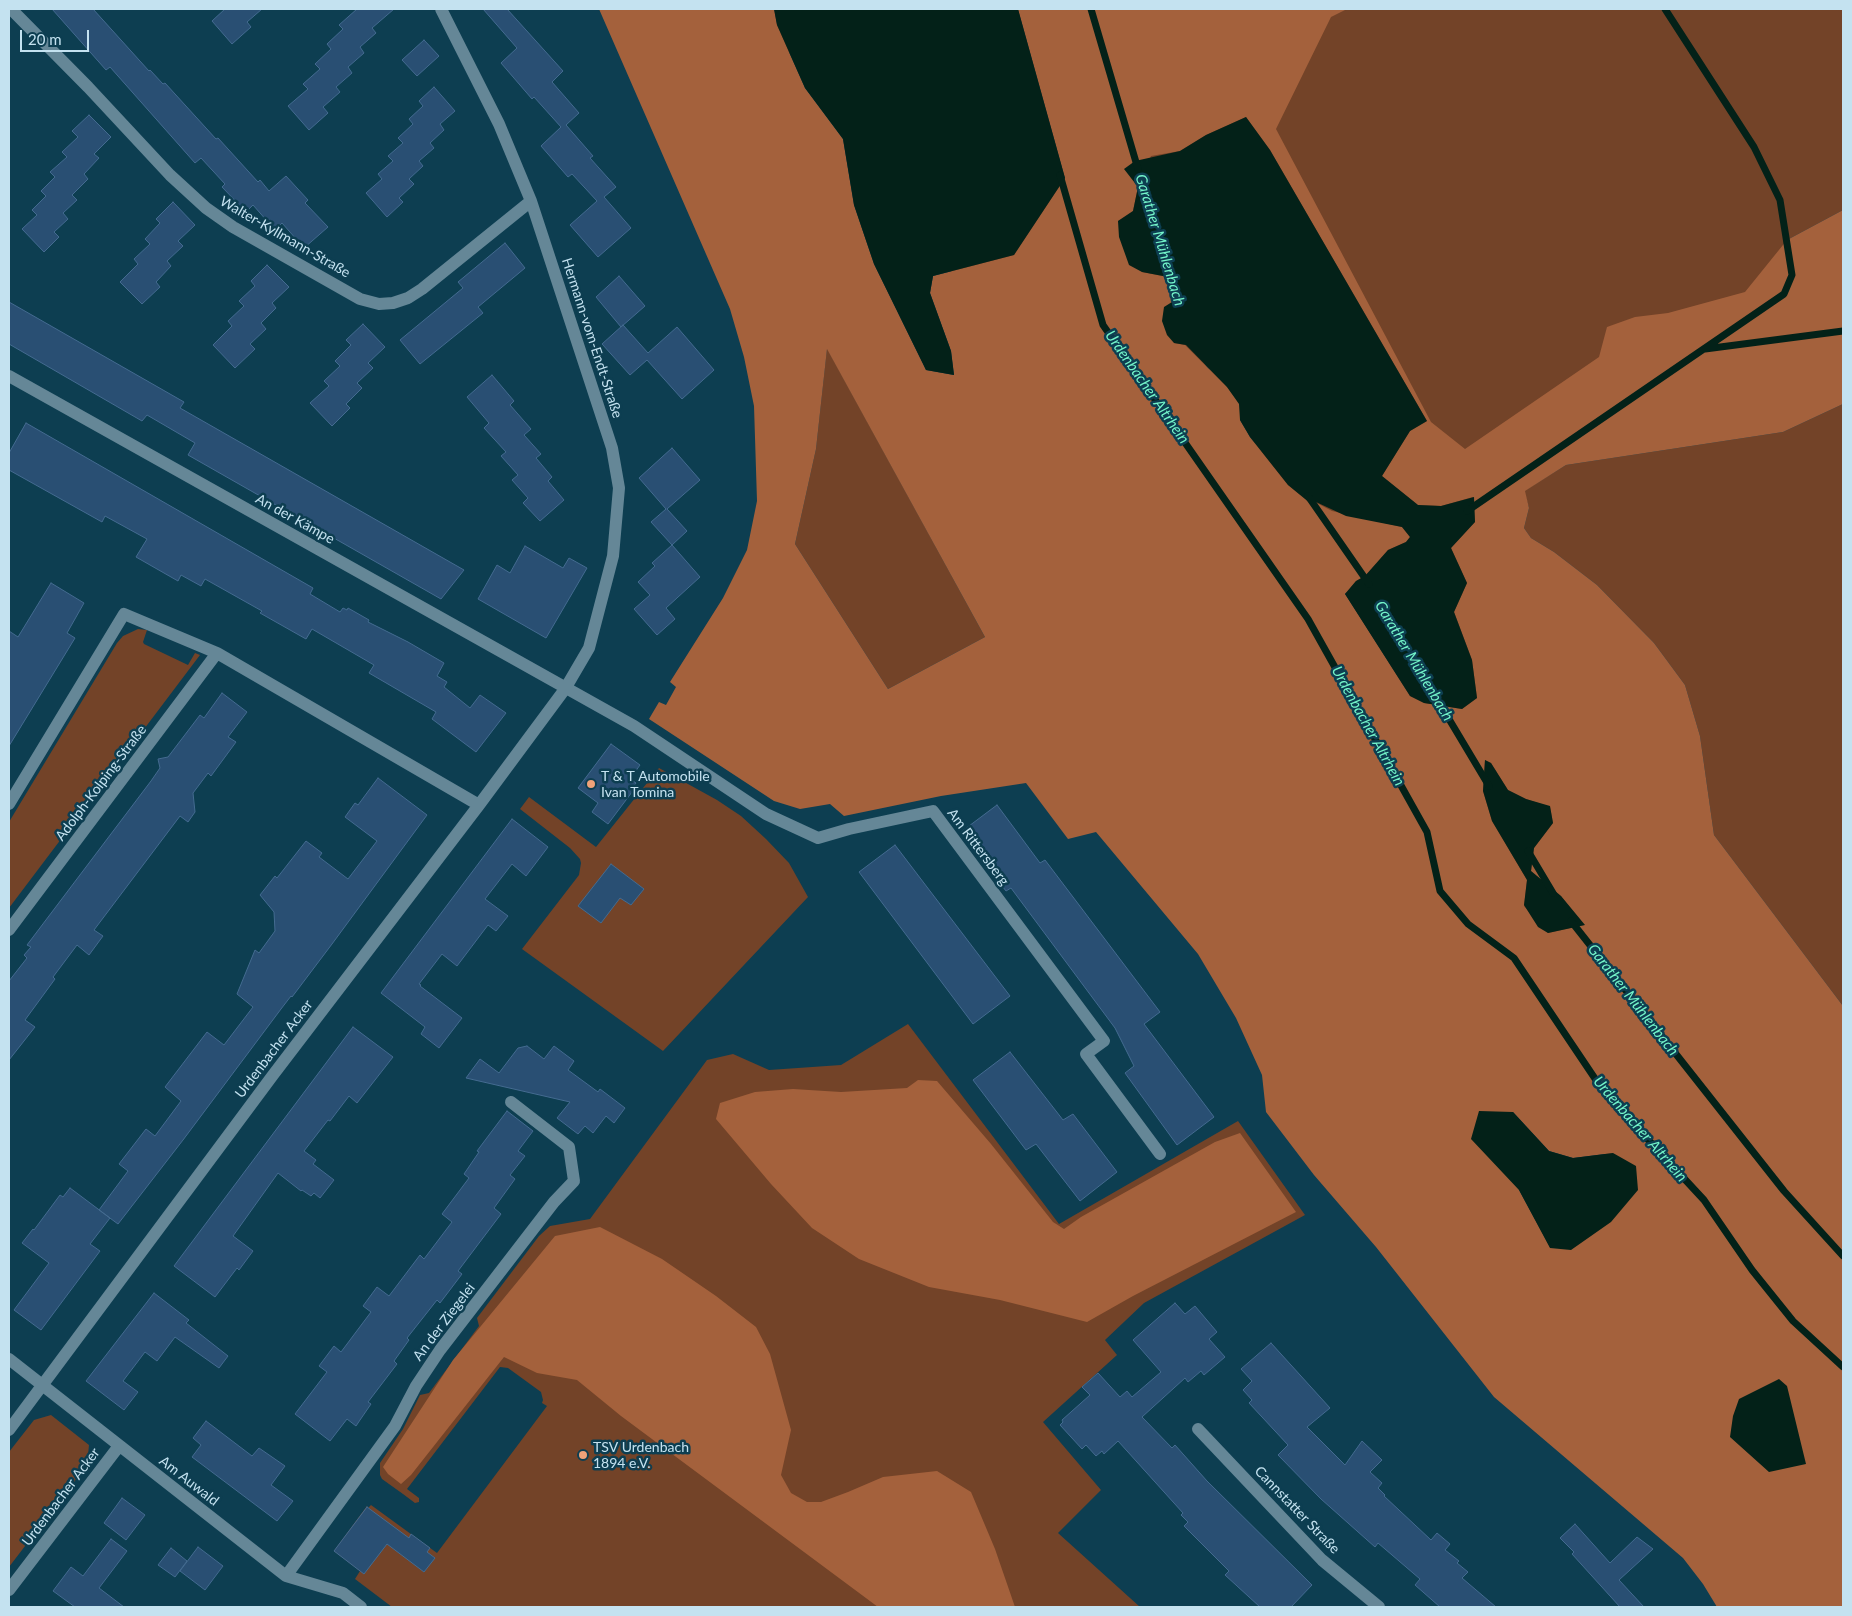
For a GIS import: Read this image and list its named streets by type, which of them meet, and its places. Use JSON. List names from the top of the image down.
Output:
{
  "streets": {
    "street": [
      "Walter-Kyllmann-Straße",
      "Hermann-vom-Endt-Straße",
      "An der Kämpe",
      "Adolph-Kolping-Straße",
      "Am Rittersberg",
      "Urdenbacher Acker",
      "An der Ziegelei",
      "Am Auwald",
      "Cannstatter Straße"
    ]
  },
  "crossings": [
    ["Walter-Kyllmann-Straße", "Hermann-vom-Endt-Straße"],
    ["Hermann-vom-Endt-Straße", "An der Kämpe"],
    ["Hermann-vom-Endt-Straße", "Am Rittersberg"],
    ["Hermann-vom-Endt-Straße", "Urdenbacher Acker"],
    ["An der Kämpe", "Am Rittersberg"],
    ["An der Kämpe", "Urdenbacher Acker"],
    ["Am Rittersberg", "Urdenbacher Acker"],
    ["Urdenbacher Acker", "Am Auwald"],
    ["An der Ziegelei", "Am Auwald"]
  ],
  "water": ["Garather Mühlenbach", "Urdenbacher Altrhein"],
  "places": ["T & T Automobile Ivan Tomina", "TSV Urdenbach 1894 e.V."],
  "scale_bar": "20 m"
}
